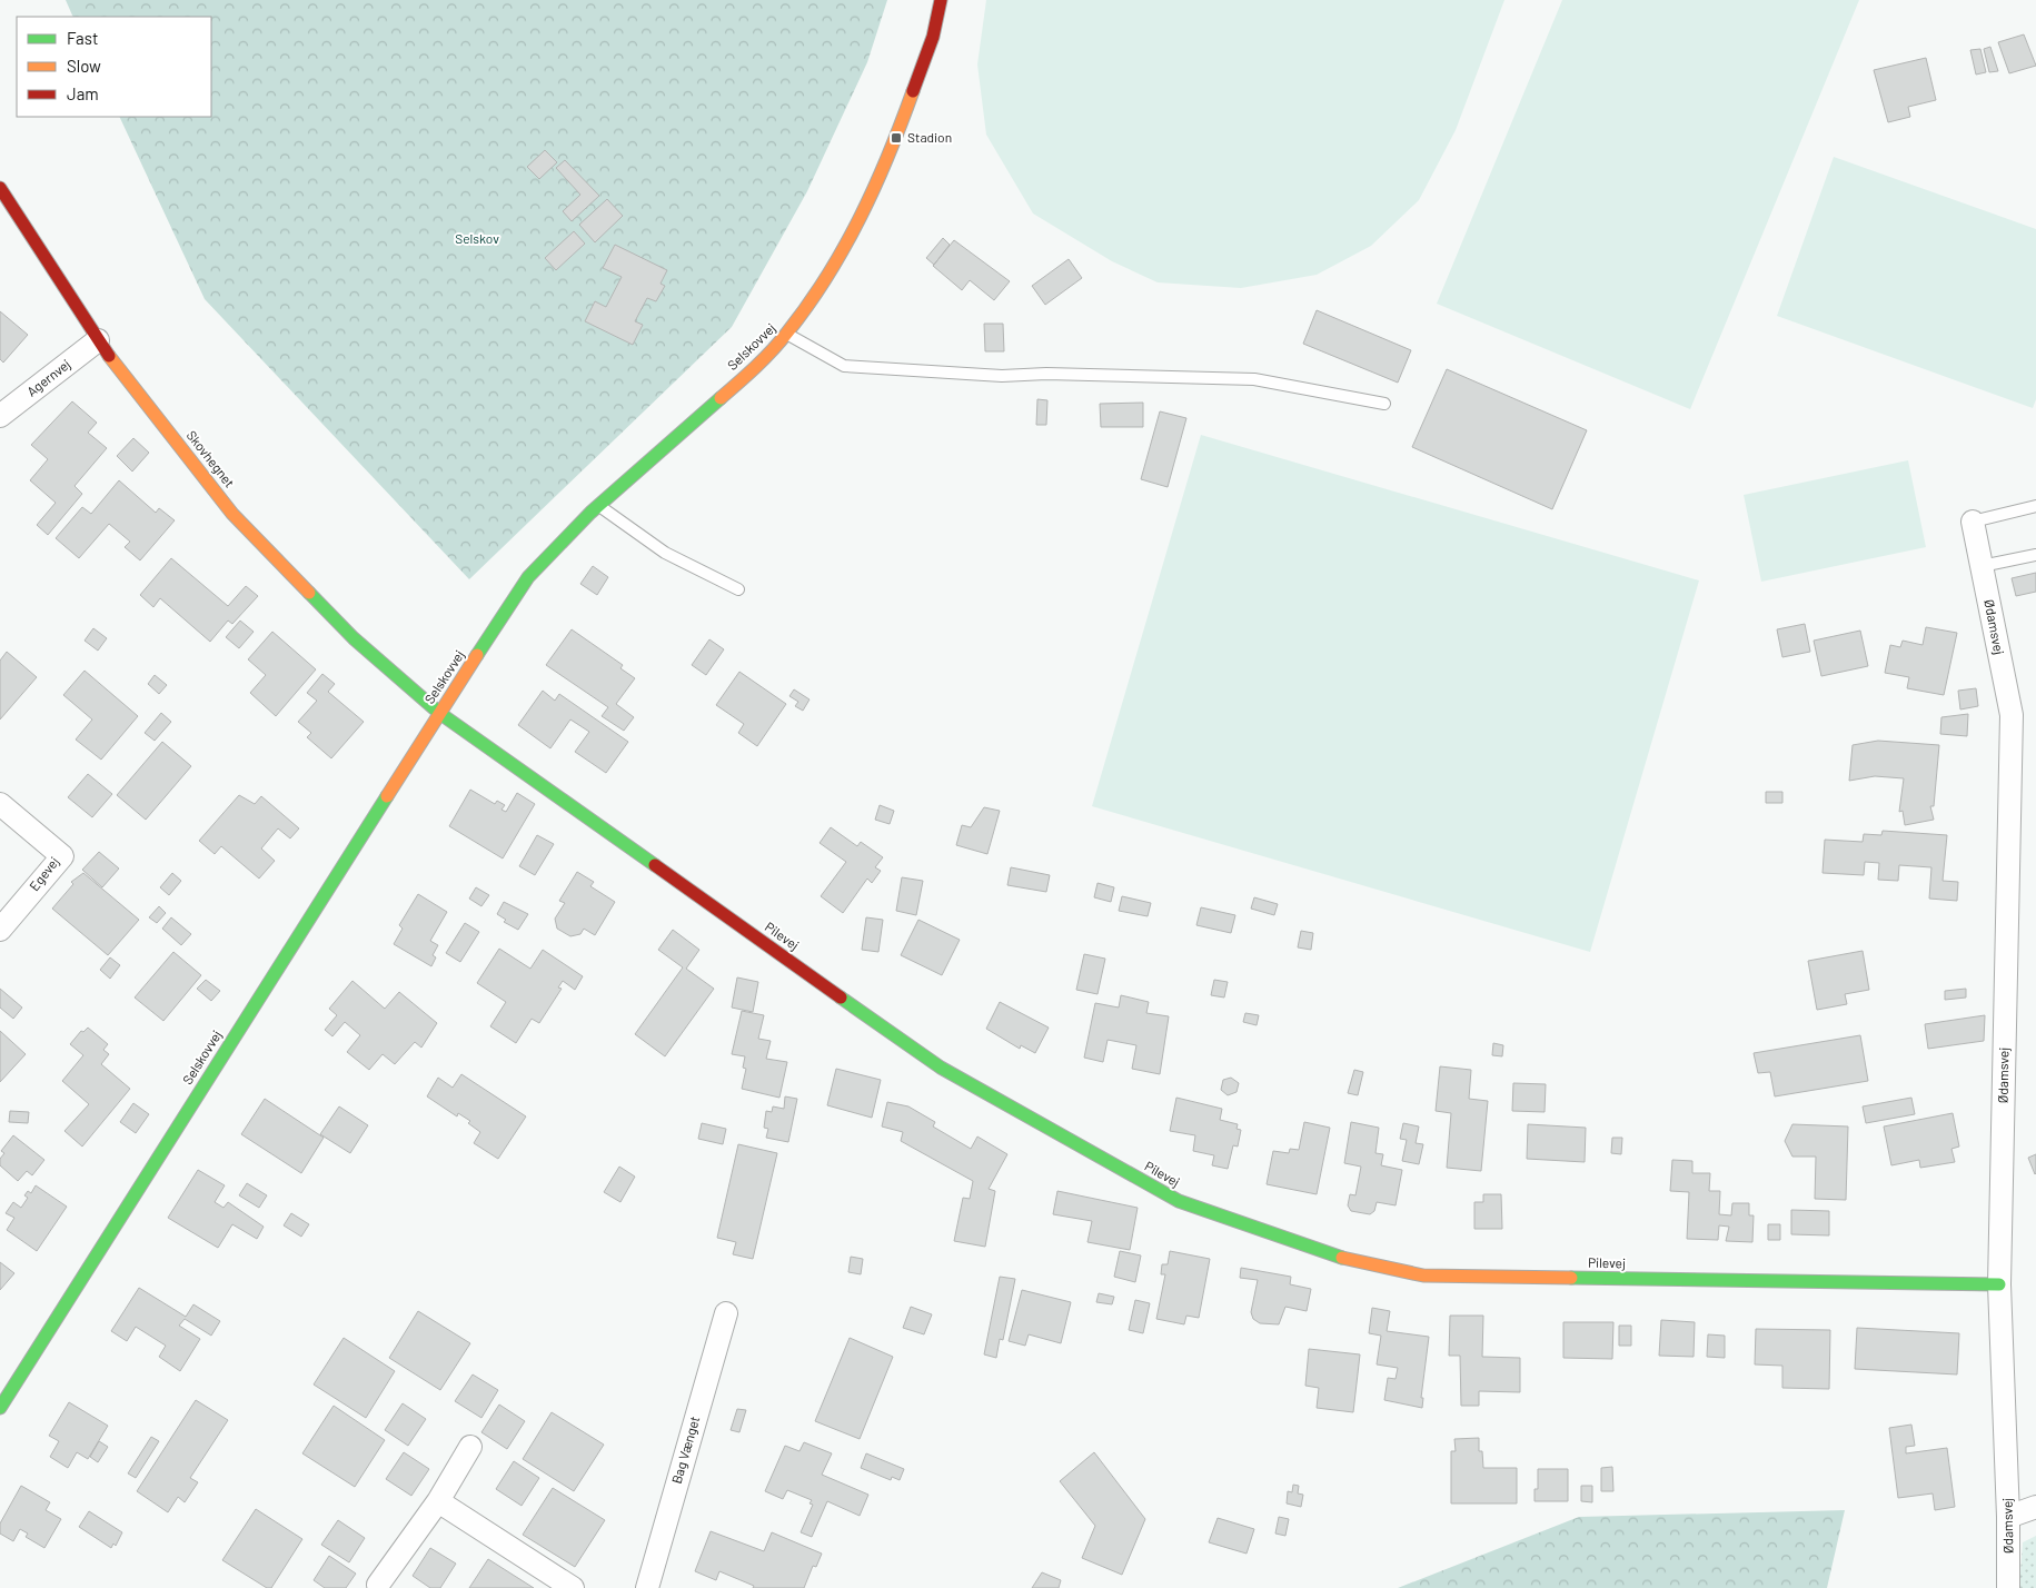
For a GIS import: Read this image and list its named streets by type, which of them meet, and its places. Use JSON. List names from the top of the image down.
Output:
{
  "streets": {
    "street": [
      "Selskovvej",
      "Agernvej",
      "Skovhegnet",
      "Ødamsvej",
      "Egevej",
      "Pilevej",
      "Bag Vænget"
    ]
  },
  "crossings": [
    ["Selskovvej", "Skovhegnet"],
    ["Selskovvej", "Pilevej"],
    ["Agernvej", "Skovhegnet"],
    ["Skovhegnet", "Pilevej"],
    ["Ødamsvej", "Pilevej"]
  ],
  "parks": ["Selskov"],
  "places": {
    "transit": ["Stadion"]
  },
  "legend": ["Fast", "Slow", "Jam"]
}
